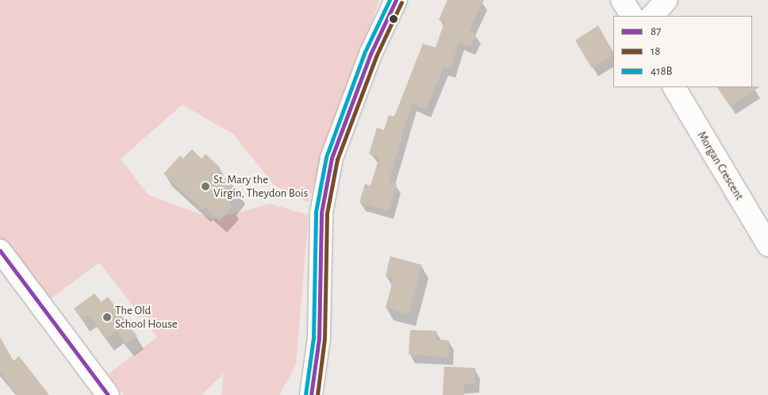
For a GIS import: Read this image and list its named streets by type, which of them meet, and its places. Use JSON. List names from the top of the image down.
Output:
{
  "streets": {
    "street": ["Morgan Crescent"]
  },
  "places": ["St. Mary the Virgin, Theydon Bois", "The Old School House"],
  "lines": ["transit line 87", "transit line 418B", "transit line 18"],
  "legend": ["87", "18", "418B"]
}
